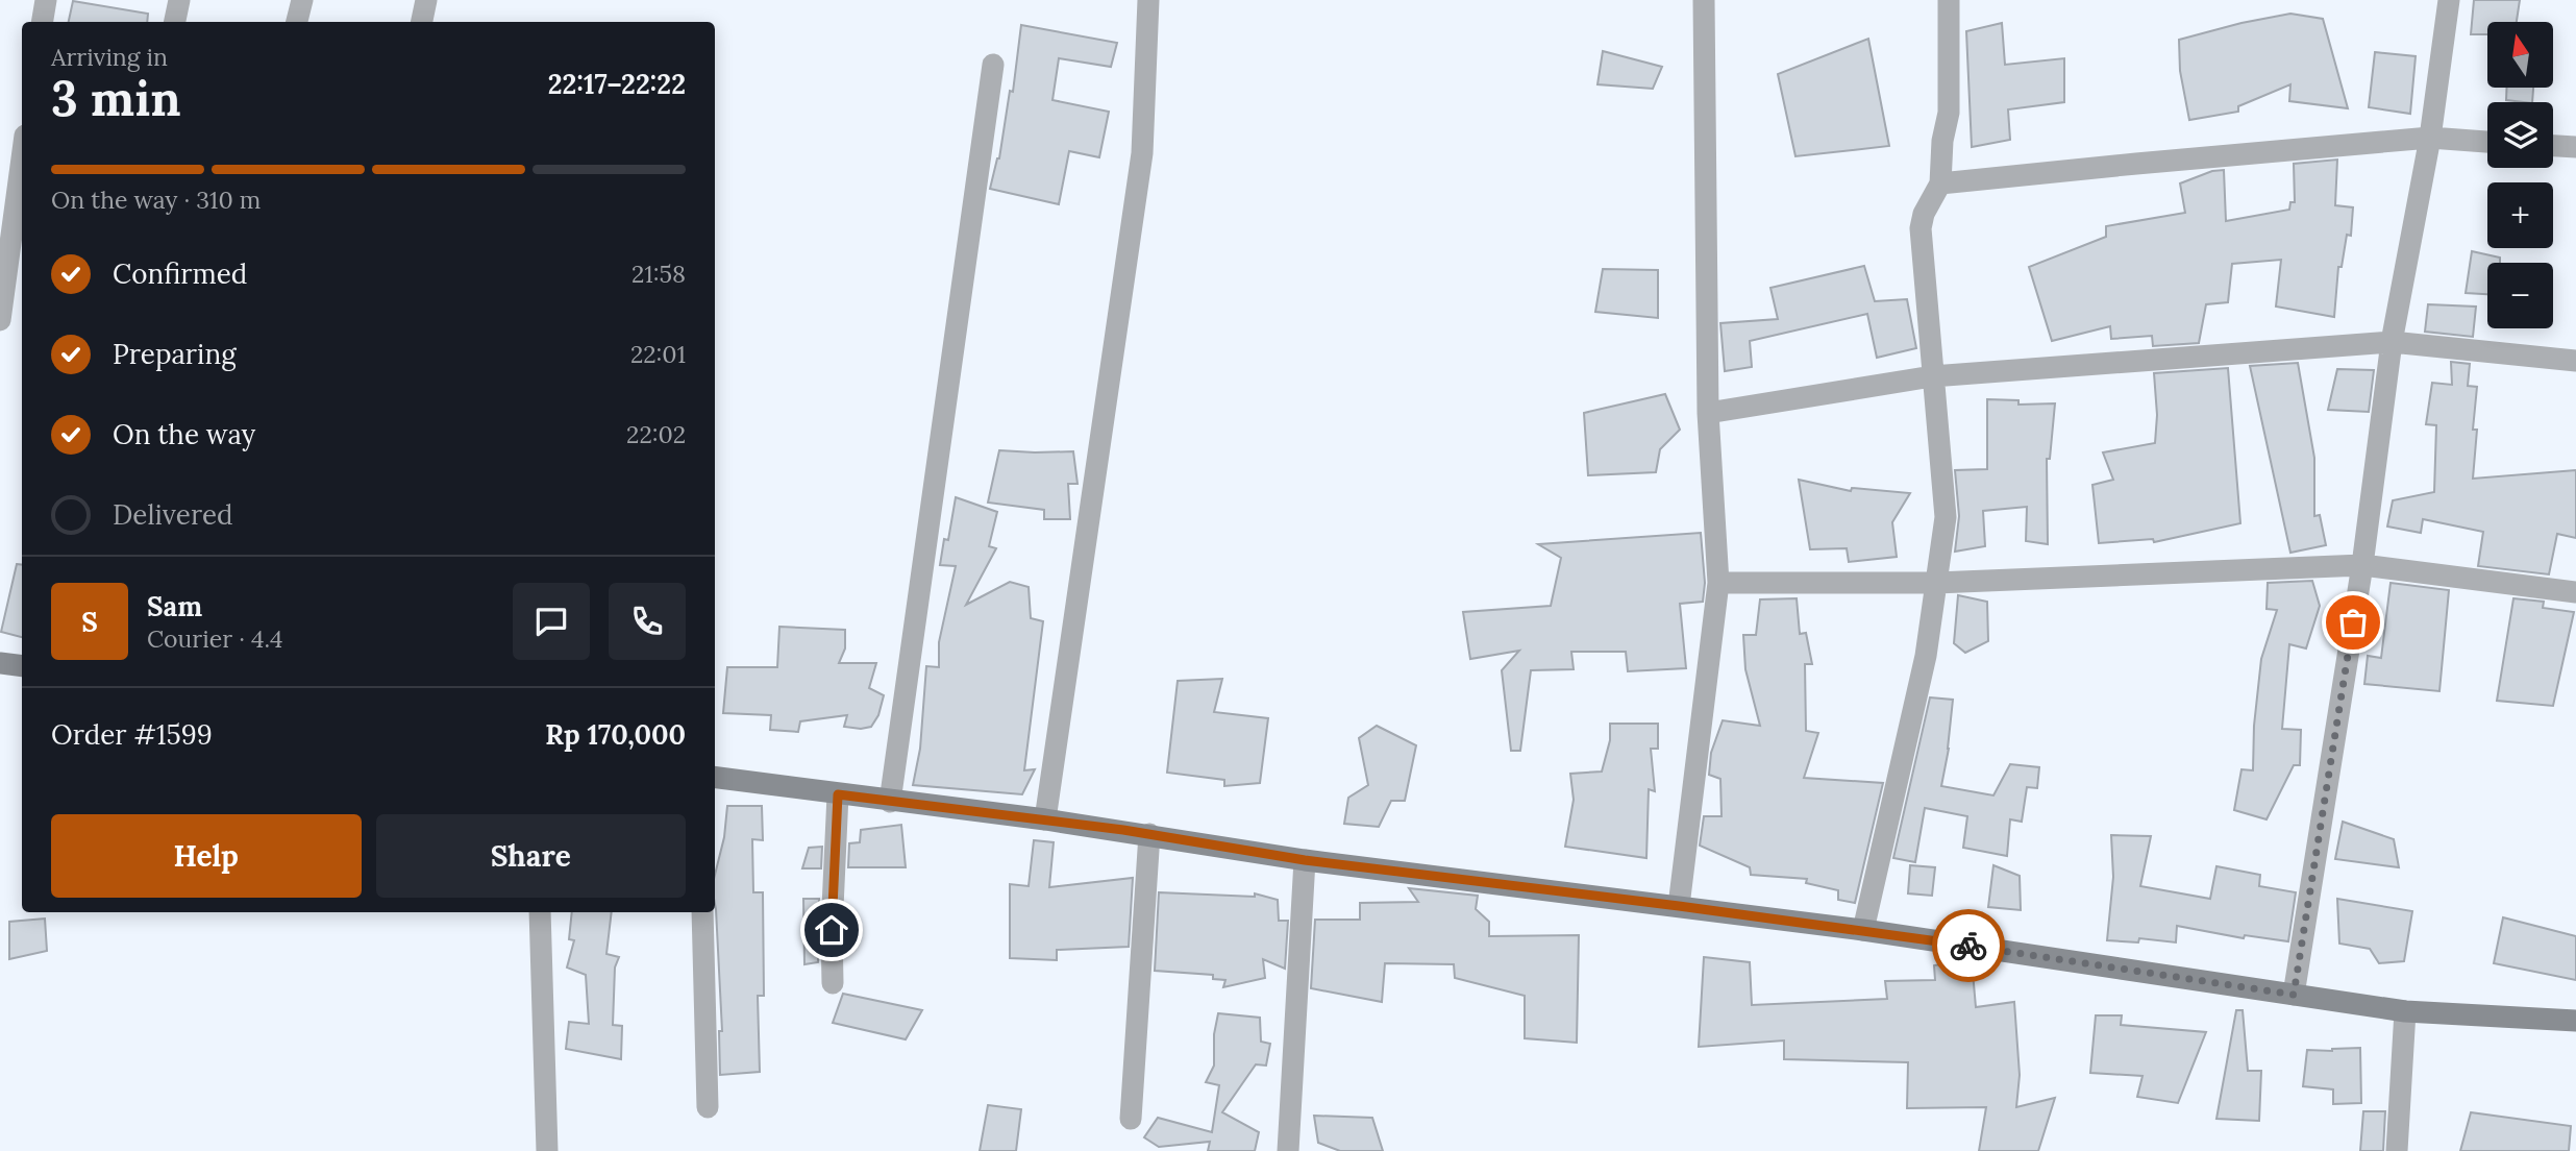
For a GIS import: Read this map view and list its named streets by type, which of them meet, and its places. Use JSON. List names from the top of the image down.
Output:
{
  "north": "top",
  "page": {
    "map_buttons": ["+", "−"],
    "heading": ["3 min", "Arriving in", "22:17–22:22"],
    "panel": [
      "Sam",
      "Courier · 4.4",
      "Order #1599",
      "Rp 170,000"
    ],
    "bar": "On the way · 310 m",
    "list": [
      ["Confirmed", "21:58"],
      ["Preparing", "22:01"],
      ["On the way", "22:02"],
      "Delivered"
    ],
    "round": "S",
    "buttons": ["Help", "Share"]
  }
}
